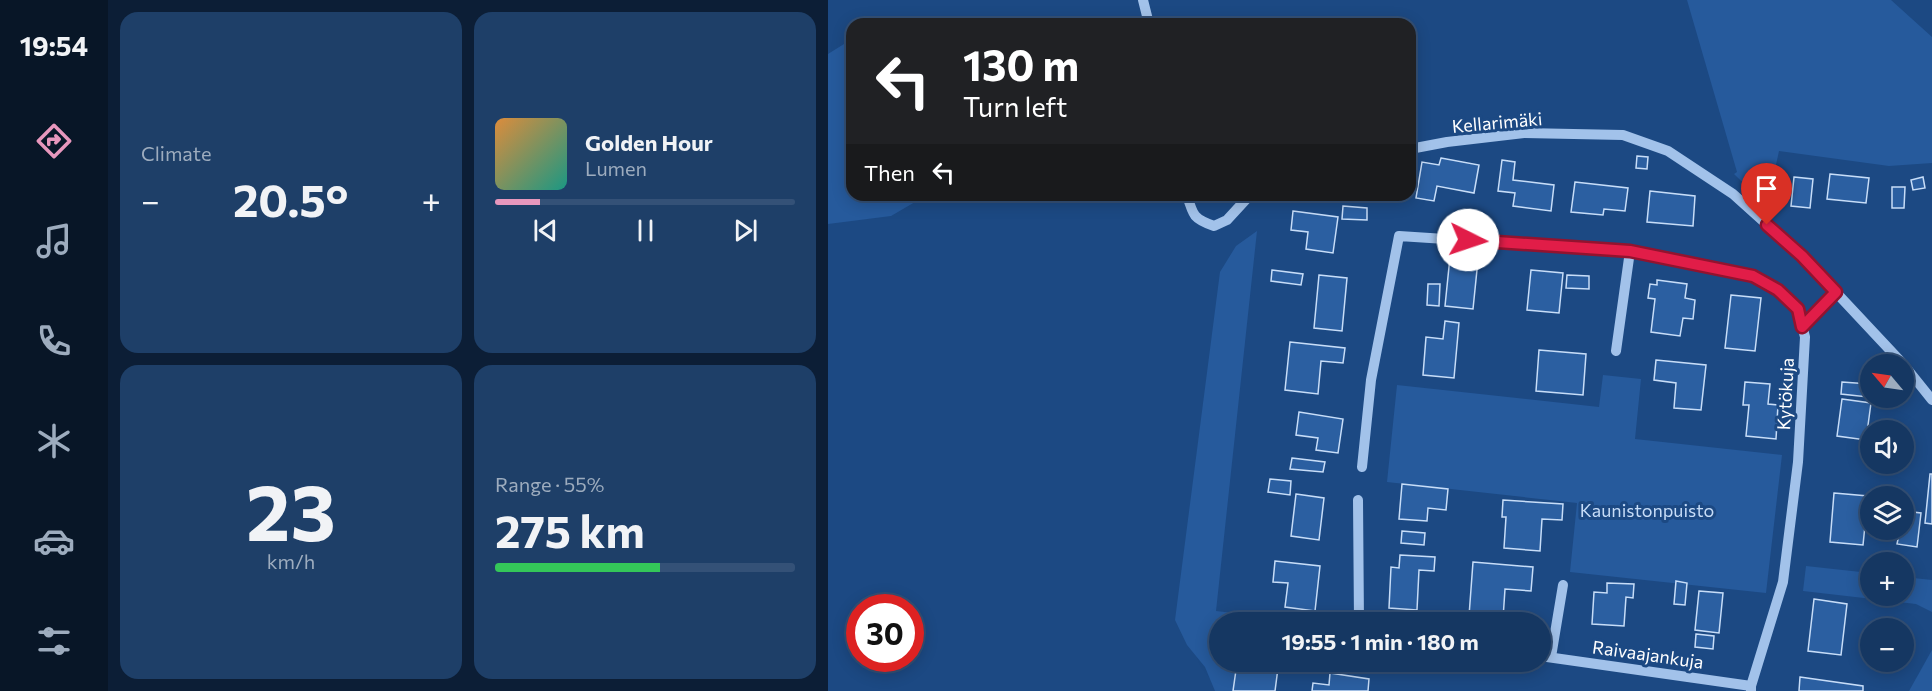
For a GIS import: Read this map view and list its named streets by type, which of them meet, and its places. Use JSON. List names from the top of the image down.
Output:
{
  "streets": {
    "street": ["Kellarimäki", "Kytökuja", "Raivaajankuja"]
  },
  "crossings": [
    ["Kytökuja", "Raivaajankuja"]
  ],
  "parks": ["Kaunistonpuisto"],
  "north": "top left",
  "page": {
    "tabs": "19:54",
    "tile": [
      "Climate",
      ["23", "km/h"],
      ["Range · 55%", "275 km"]
    ],
    "turn": ["130 m", "Turn left"],
    "song": ["Golden Hour", "Lumen"],
    "then": "Then",
    "heat": ["−", "20.5°", "+"],
    "map_buttons": ["+", "−"],
    "limit": "30",
    "trip": "19:55 · 1 min · 180 m"
  }
}
